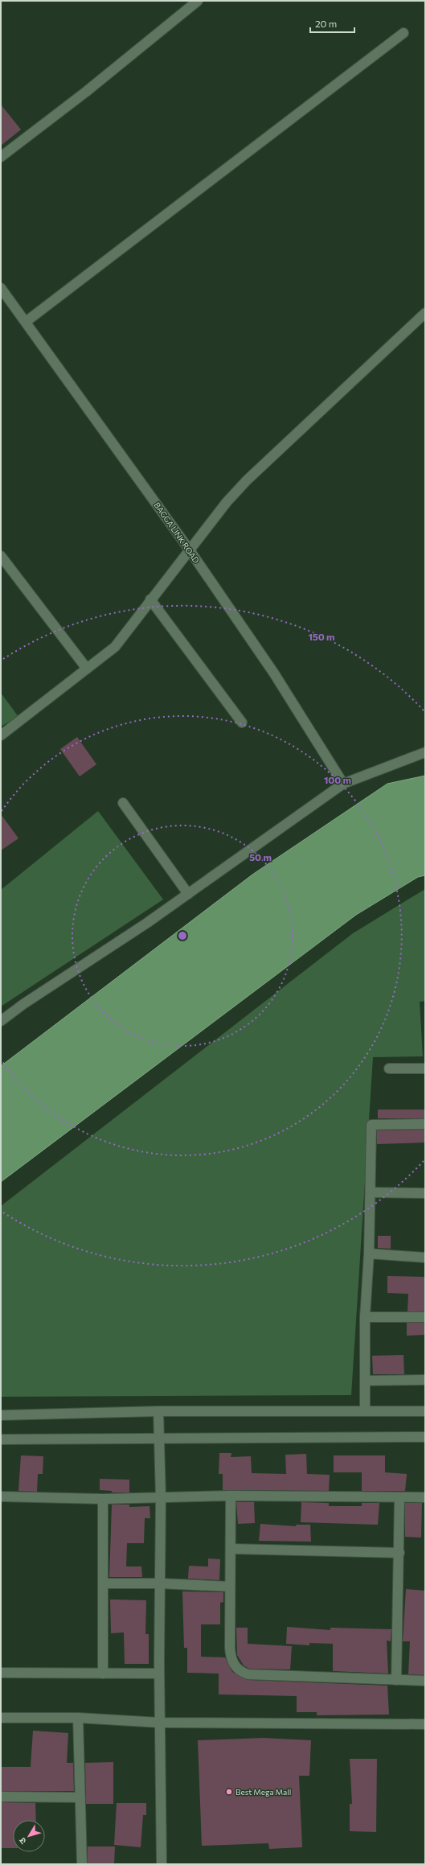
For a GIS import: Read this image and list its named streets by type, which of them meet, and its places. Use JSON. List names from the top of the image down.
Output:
{
  "streets": {
    "street": ["BAGGA LINK ROAD"]
  },
  "places": ["Best Mega Mall"],
  "scale_bar": "20 m",
  "north": "bottom left",
  "rings": ["150 m", "100 m", "50 m"]
}
